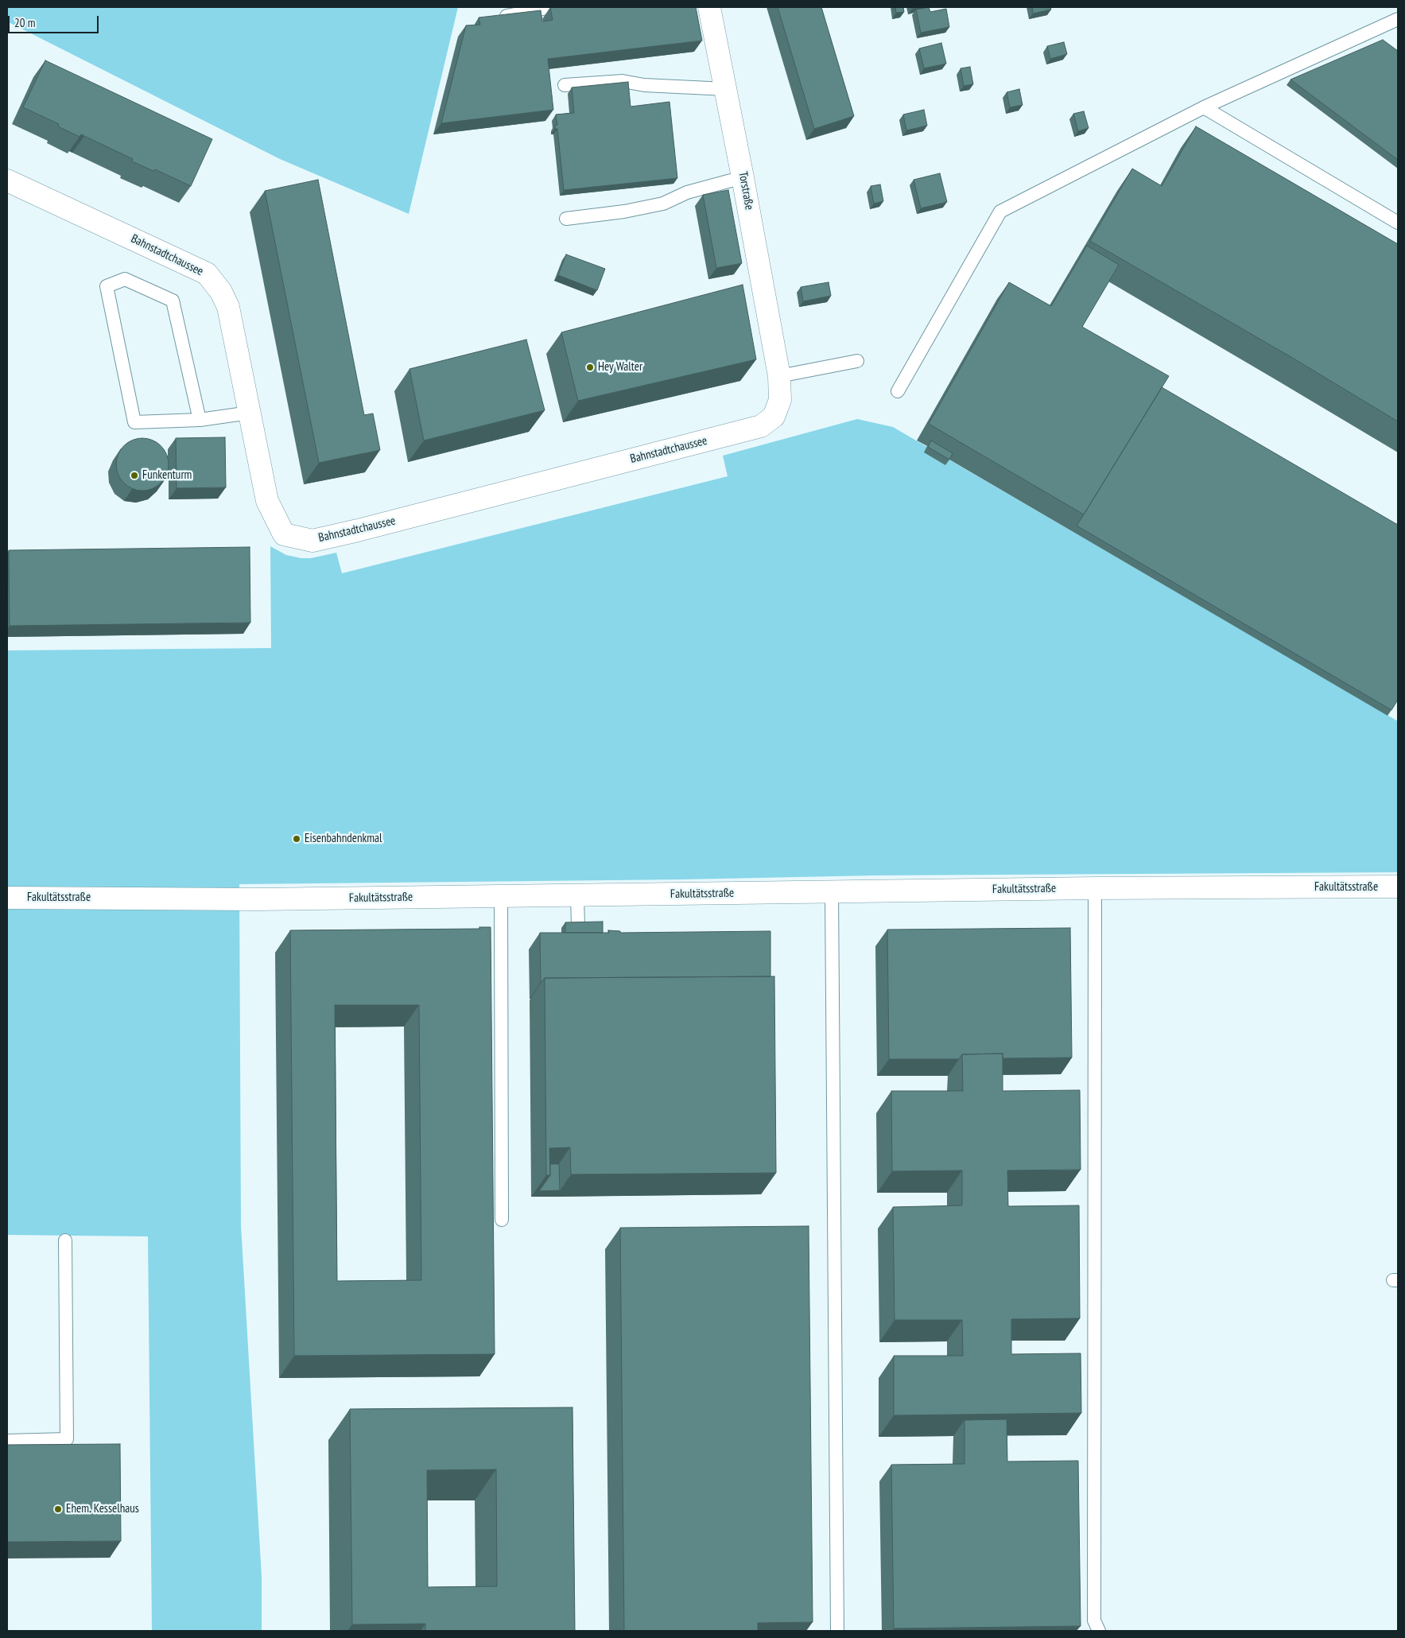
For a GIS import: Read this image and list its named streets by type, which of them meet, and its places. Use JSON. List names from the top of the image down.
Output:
{
  "streets": {
    "street": ["Torstraße", "Bahnstadtchaussee", "Fakultätsstraße"]
  },
  "crossings": [
    ["Torstraße", "Bahnstadtchaussee"]
  ],
  "places": [
    "Hey Walter",
    "Funkenturm",
    "Eisenbahndenkmal",
    "Ehem. Kesselhaus"
  ],
  "scale_bar": "20 m"
}
